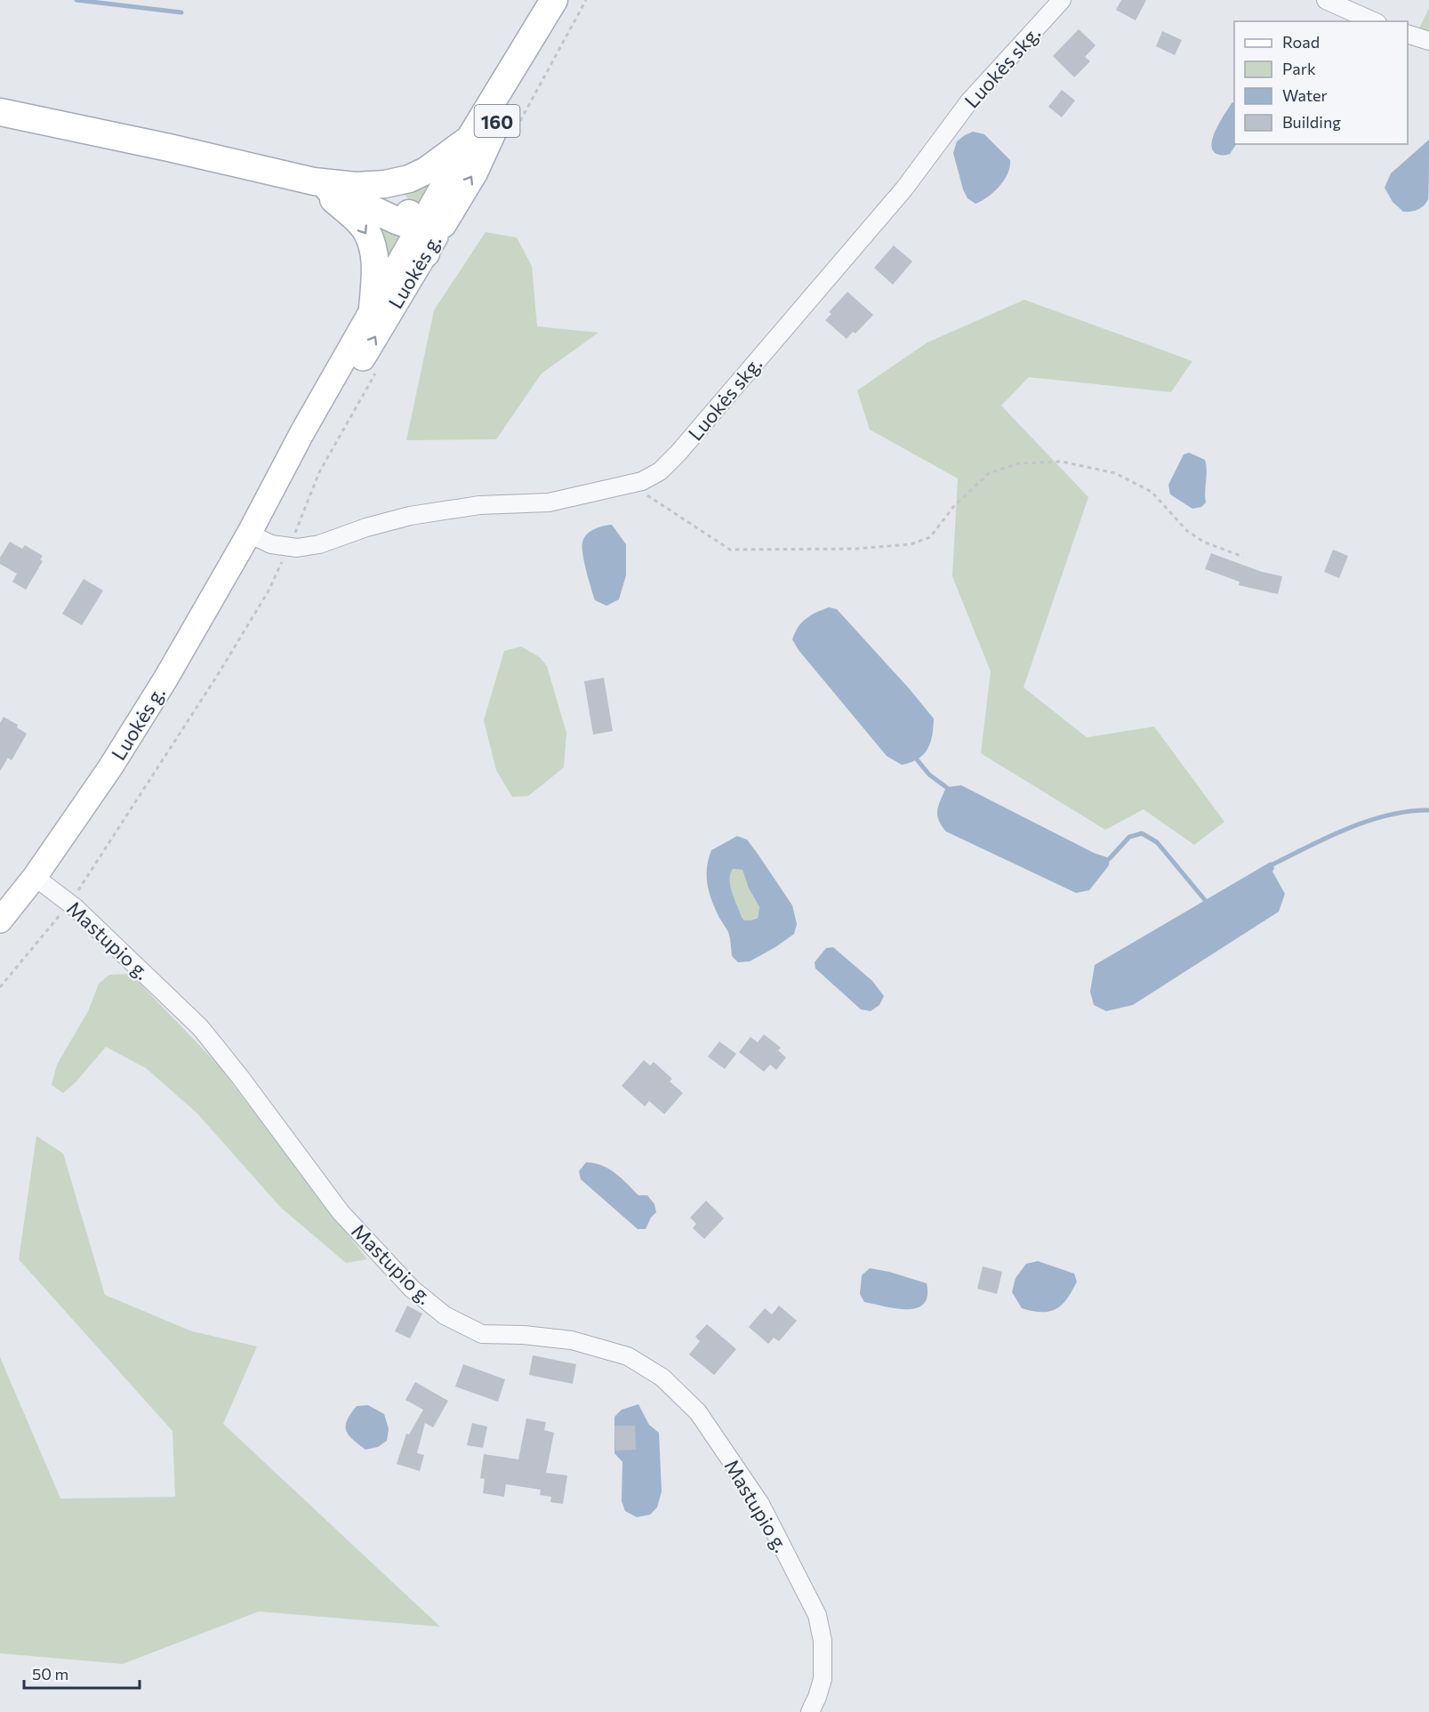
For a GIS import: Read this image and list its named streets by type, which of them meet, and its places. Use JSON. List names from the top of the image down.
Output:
{
  "streets": {
    "main road": ["160", "Luokės g."],
    "street": ["Luokės skg.", "Mastupio g."]
  },
  "crossings": [
    ["Luokės skg.", "Luokės g."],
    ["160", "Luokės g."],
    ["Luokės g.", "Mastupio g."]
  ],
  "legend": [
    "Road",
    "Park",
    "Water",
    "Building"
  ],
  "scale_bar": "50 m"
}
